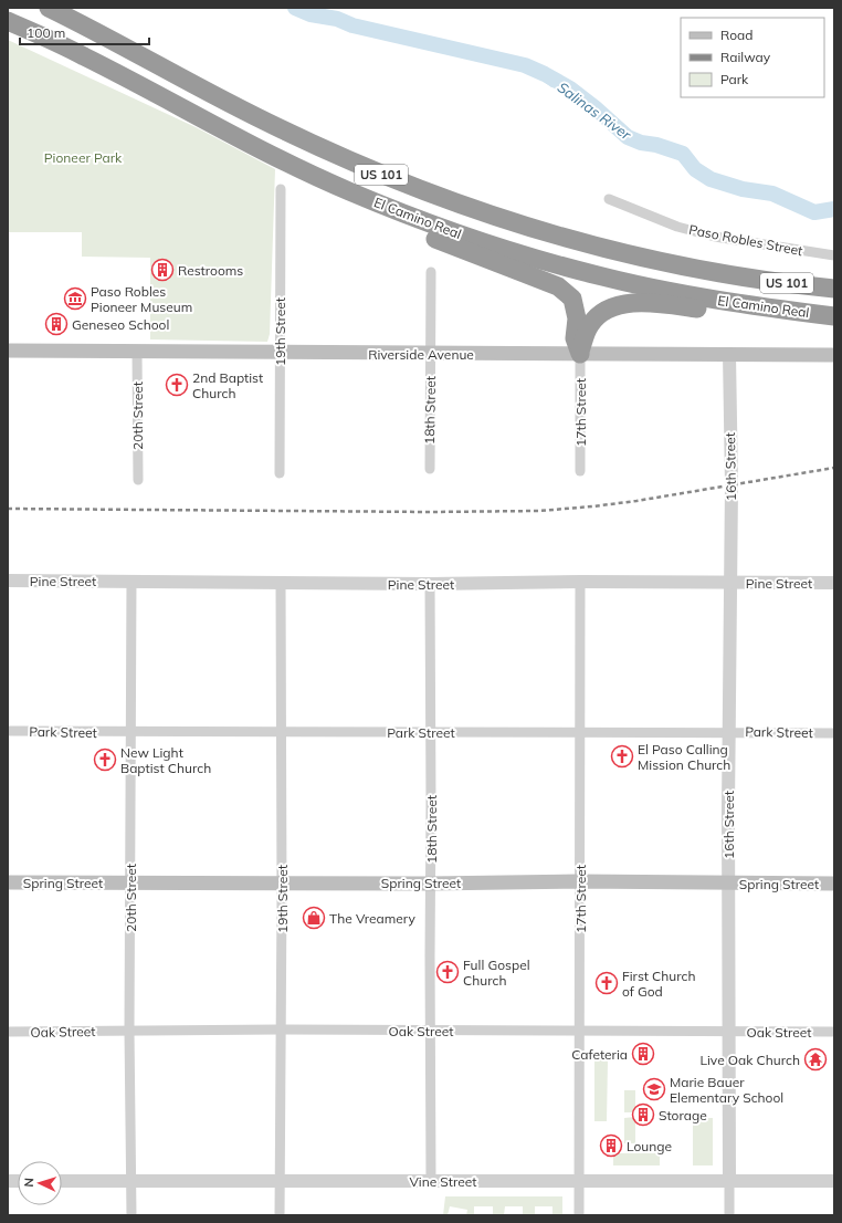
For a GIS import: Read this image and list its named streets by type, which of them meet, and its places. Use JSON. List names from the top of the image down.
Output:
{
  "streets": {
    "highway": ["US 101", "El Camino Real"],
    "main road": ["Riverside Avenue", "Spring Street"],
    "street": [
      "Paso Robles Street",
      "19th Street",
      "18th Street",
      "17th Street",
      "20th Street",
      "16th Street",
      "Pine Street",
      "Park Street",
      "Oak Street",
      "Vine Street"
    ]
  },
  "crossings": [
    ["19th Street", "Riverside Avenue"],
    ["19th Street", "Pine Street"],
    ["19th Street", "Park Street"],
    ["19th Street", "Spring Street"],
    ["19th Street", "Oak Street"],
    ["19th Street", "Vine Street"],
    ["Riverside Avenue", "18th Street"],
    ["Riverside Avenue", "17th Street"],
    ["Riverside Avenue", "20th Street"],
    ["Riverside Avenue", "16th Street"],
    ["18th Street", "Pine Street"],
    ["18th Street", "Park Street"],
    ["18th Street", "Spring Street"],
    ["18th Street", "Oak Street"],
    ["18th Street", "Vine Street"],
    ["17th Street", "Pine Street"],
    ["17th Street", "Park Street"],
    ["17th Street", "Spring Street"],
    ["17th Street", "Oak Street"],
    ["17th Street", "Vine Street"],
    ["20th Street", "Pine Street"],
    ["20th Street", "Park Street"],
    ["20th Street", "Spring Street"],
    ["20th Street", "Oak Street"],
    ["20th Street", "Vine Street"],
    ["16th Street", "Pine Street"],
    ["16th Street", "Park Street"],
    ["16th Street", "Spring Street"],
    ["16th Street", "Oak Street"],
    ["16th Street", "Vine Street"]
  ],
  "water": ["Salinas River"],
  "parks": ["Pioneer Park"],
  "places": {
    "building": [
      "Restrooms",
      "Geneseo School",
      "Cafeteria",
      "Storage",
      "Lounge"
    ],
    "museum": ["Paso Robles Pioneer Museum"],
    "church": [
      "2nd Baptist Church",
      "El Paso Calling Mission Church",
      "New Light Baptist Church",
      "Full Gospel Church",
      "First Church of God"
    ],
    "shop": ["The Vreamery"],
    "temple": ["Live Oak Church"],
    "school or university": ["Marie Bauer Elementary School"]
  },
  "legend": ["Road", "Railway", "Park"],
  "scale_bar": "100 m",
  "north": "left"
}
